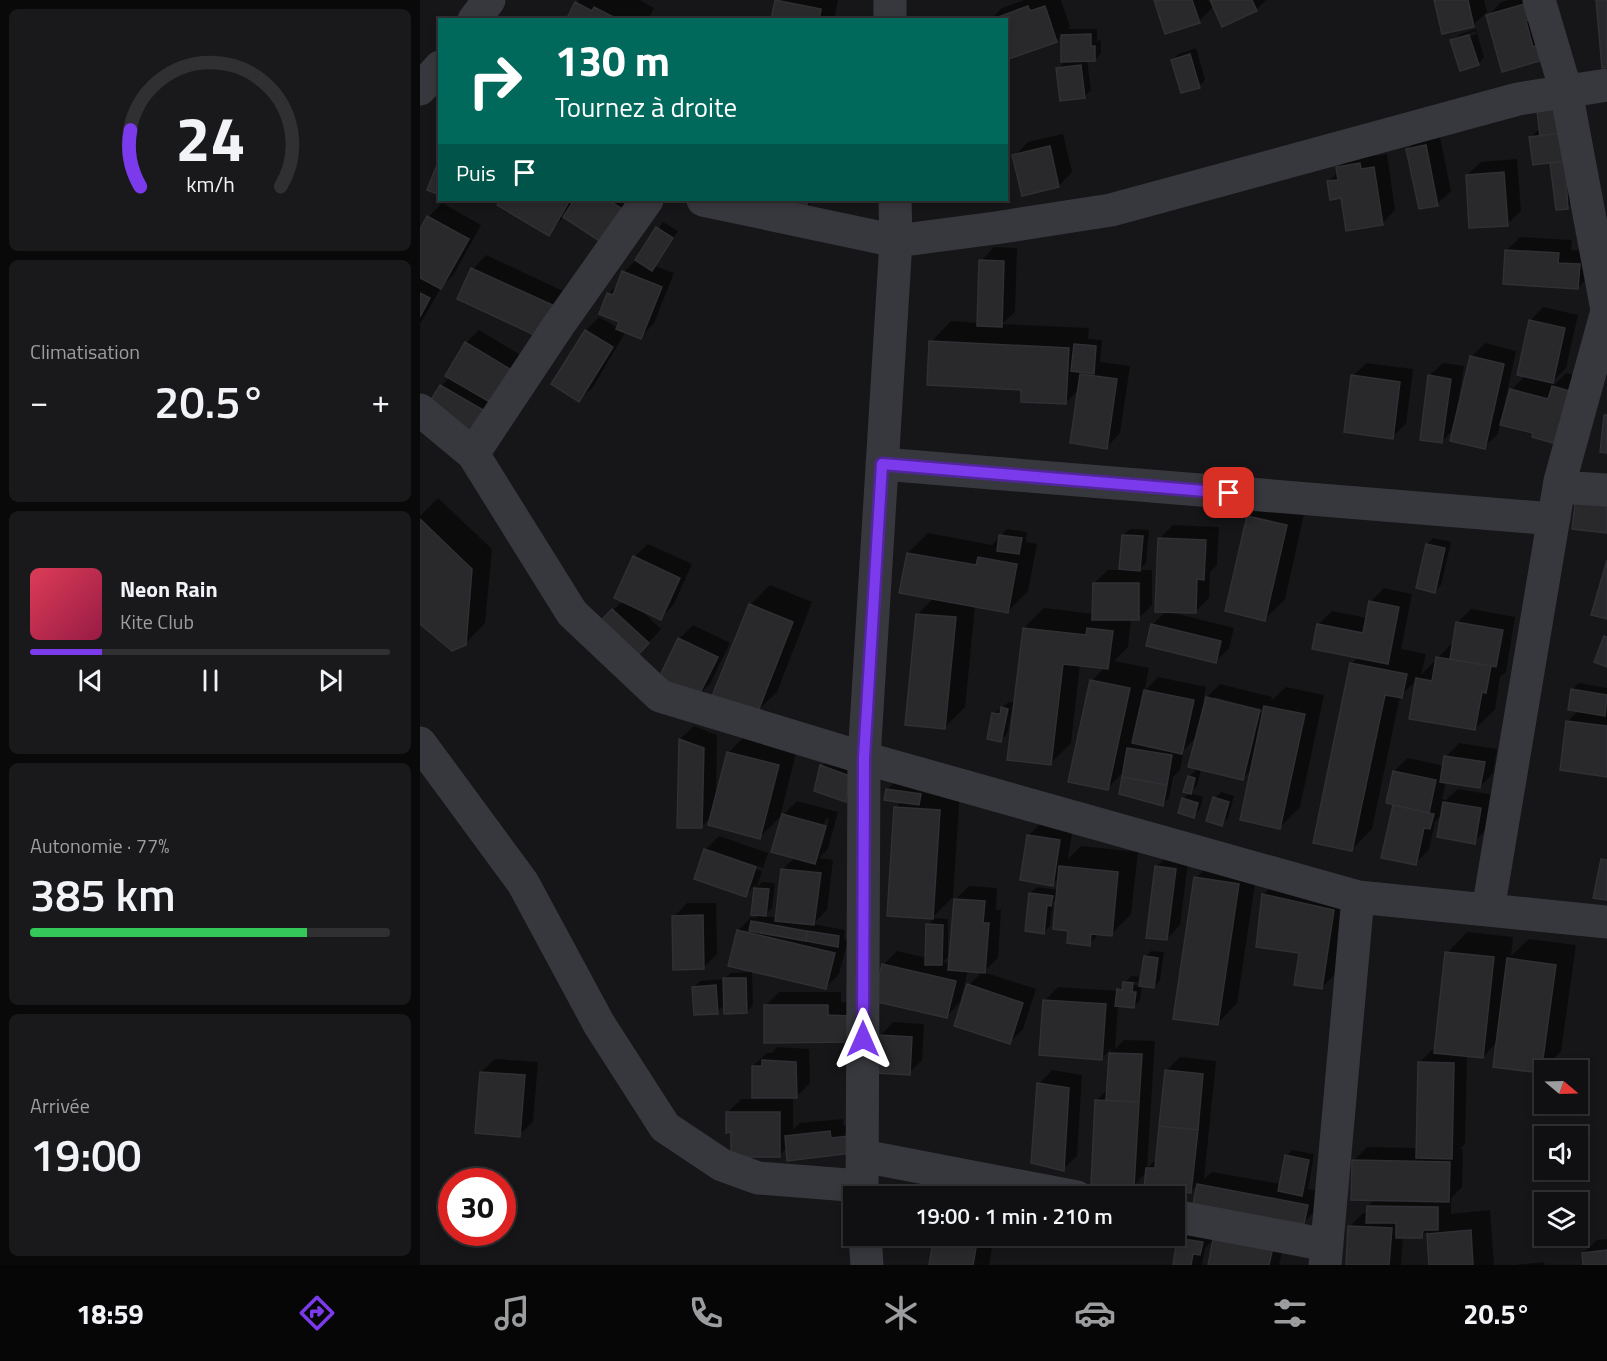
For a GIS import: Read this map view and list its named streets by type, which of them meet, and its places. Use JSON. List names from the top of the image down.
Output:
{
  "north": "right",
  "page": {
    "turn": ["130 m", "Tournez à droite"],
    "then": "Puis",
    "tile": [
      "Climatisation",
      ["Autonomie · 77%", "385 km"],
      ["Arrivée", "19:00"]
    ],
    "heat": ["−", "20.5°", "+"],
    "song": ["Neon Rain", "Kite Club"],
    "limit": "30",
    "trip": "19:00 · 1 min · 210 m",
    "tabs": ["18:59", "20.5°"],
    "gauge": ["24", "km/h"]
  }
}
